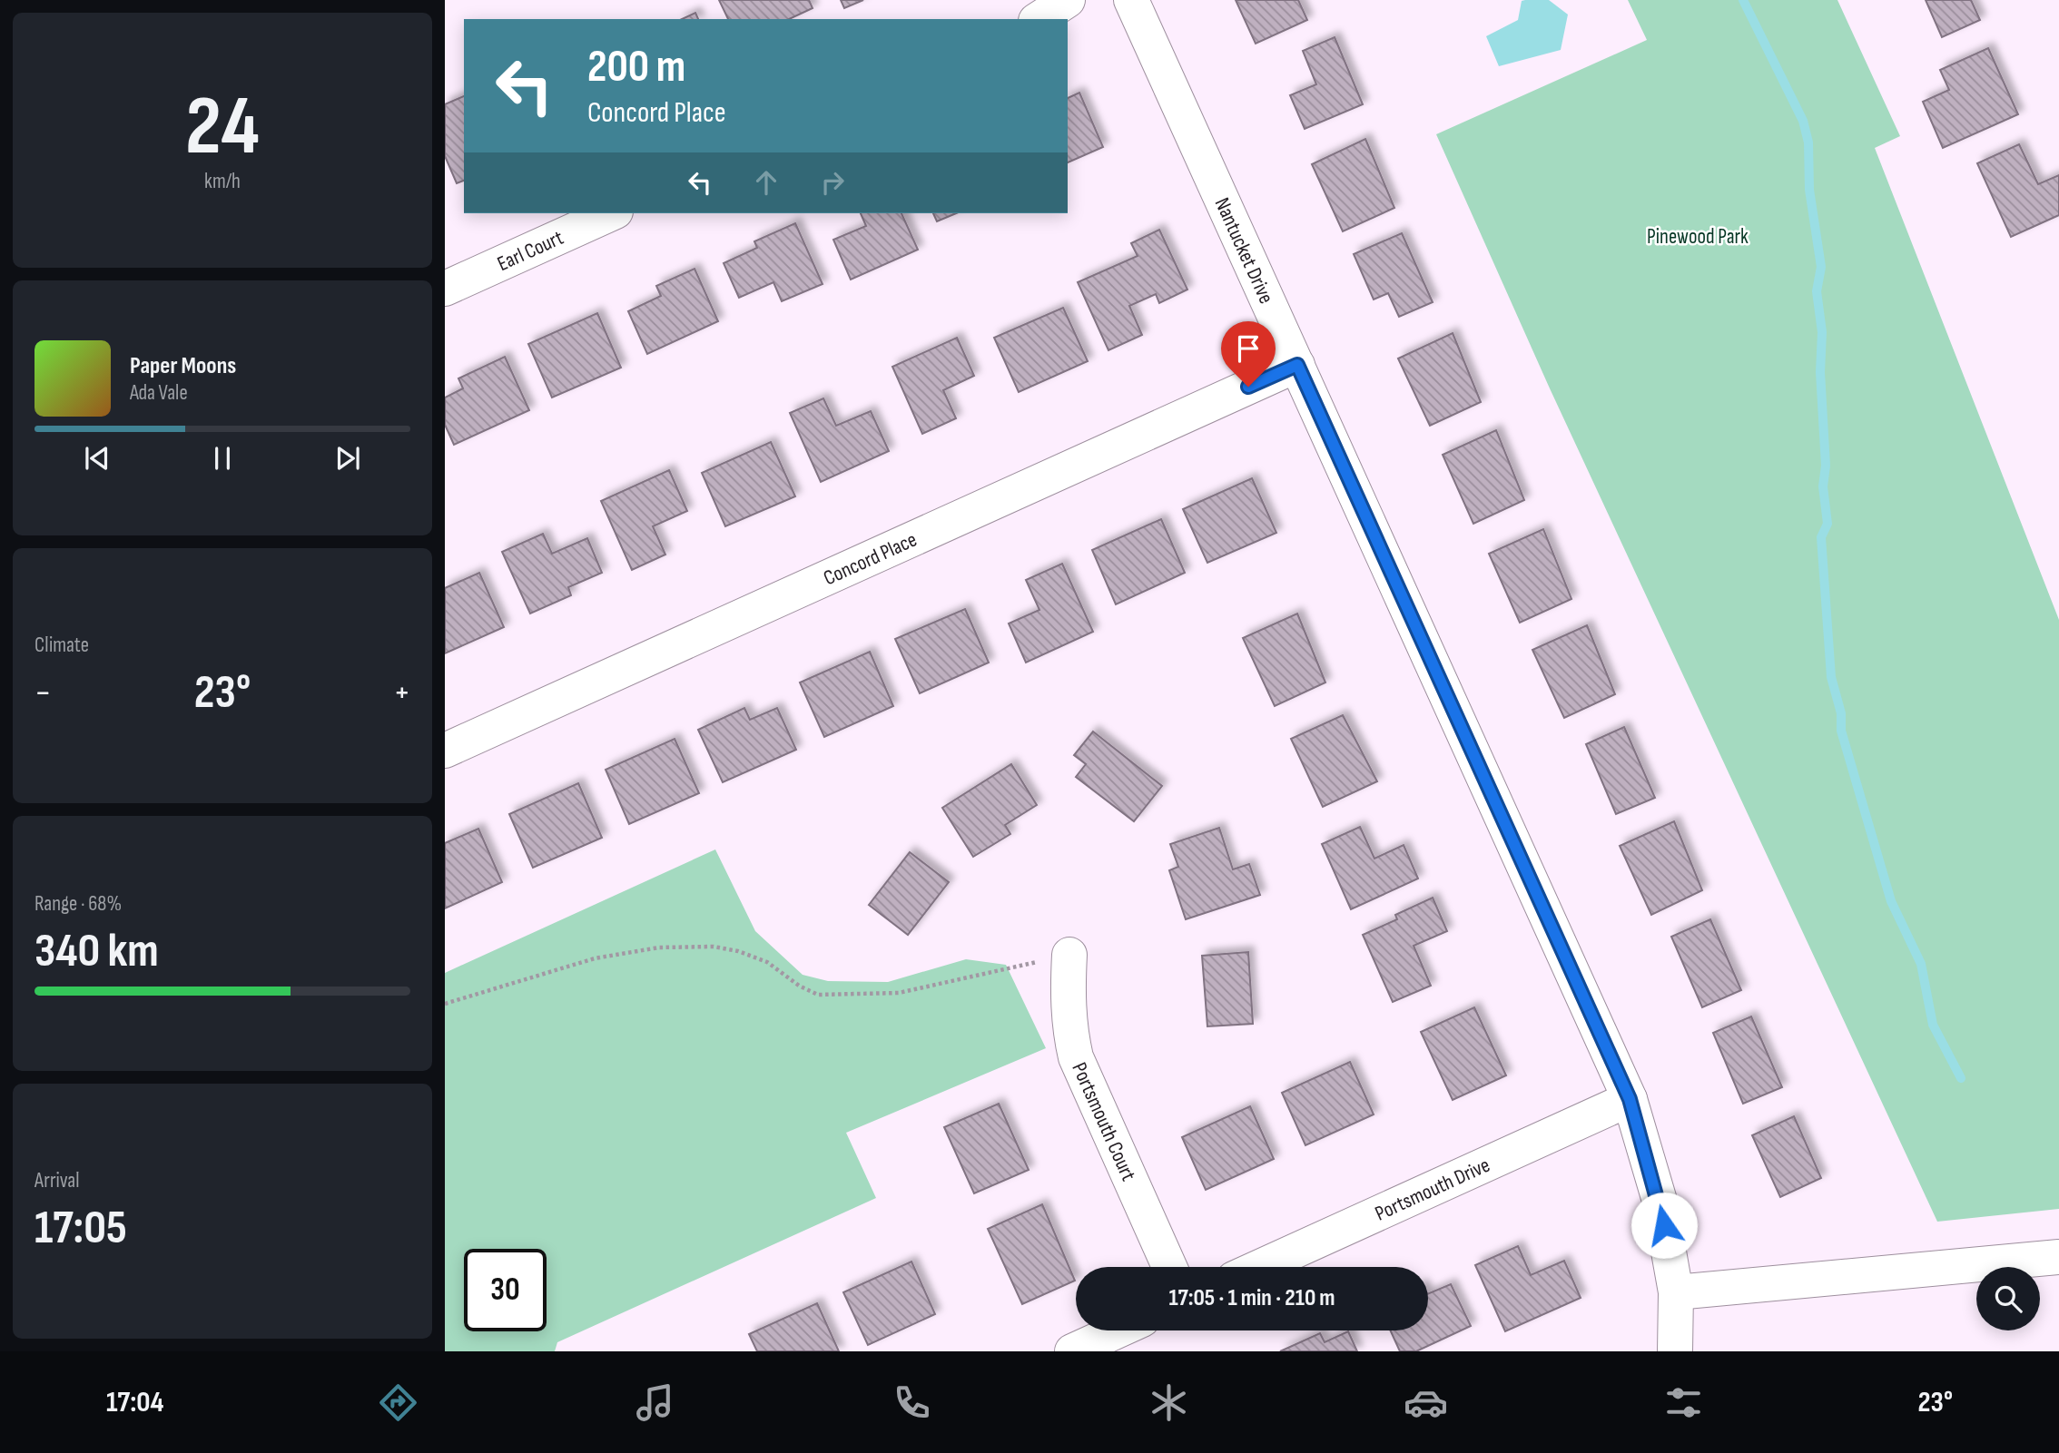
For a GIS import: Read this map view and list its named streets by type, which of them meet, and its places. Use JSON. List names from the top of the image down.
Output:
{
  "streets": {
    "street": [
      "Earl Court",
      "Nantucket Drive",
      "Concord Place",
      "Portsmouth Court",
      "Portsmouth Drive"
    ]
  },
  "crossings": [
    ["Nantucket Drive", "Concord Place"],
    ["Nantucket Drive", "Portsmouth Drive"]
  ],
  "parks": ["Pinewood Park"],
  "page": {
    "tile": [
      ["24", "km/h"],
      "Climate",
      ["Range · 68%", "340 km"],
      ["Arrival", "17:05"]
    ],
    "turn": ["200 m", "Concord Place"],
    "song": ["Paper Moons", "Ada Vale"],
    "heat": ["−", "23°", "+"],
    "limit": "30",
    "trip": "17:05 · 1 min · 210 m",
    "tabs": ["17:04", "23°"]
  }
}
